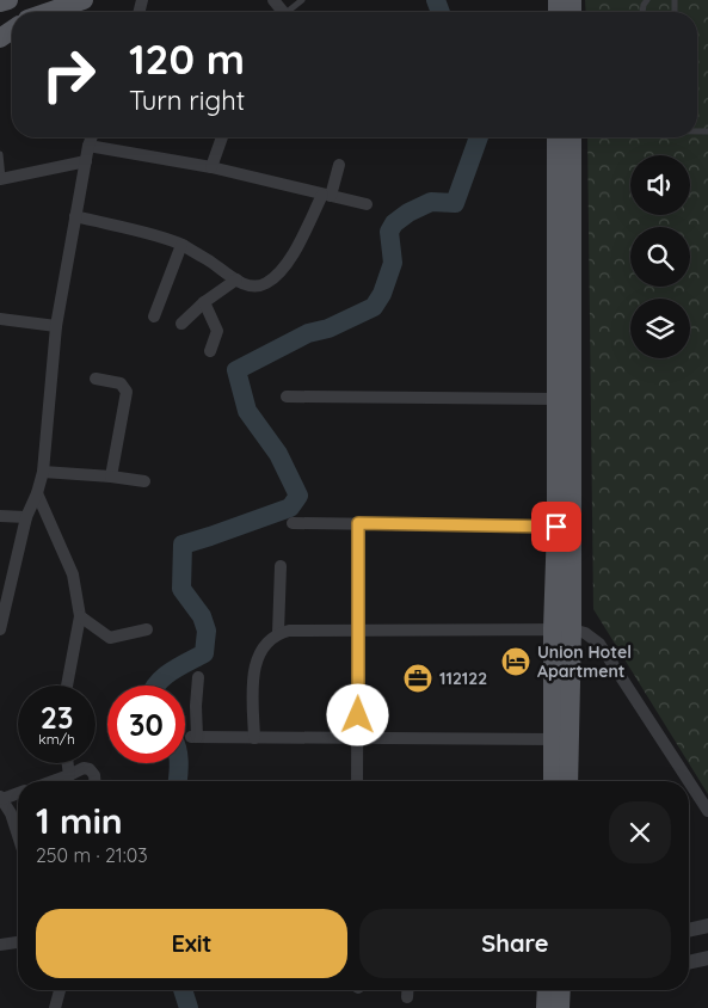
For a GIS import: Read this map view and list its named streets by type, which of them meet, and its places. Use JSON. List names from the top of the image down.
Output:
{
  "places": {
    "hotel": ["Union Hotel Apartment"],
    "office": ["112122"]
  },
  "page": {
    "turn": ["120 m", "Turn right"],
    "speed": "23 km/h",
    "limit": "30",
    "heading": ["1 min", "250 m · 21:03"],
    "buttons": ["Exit", "Share"]
  }
}
